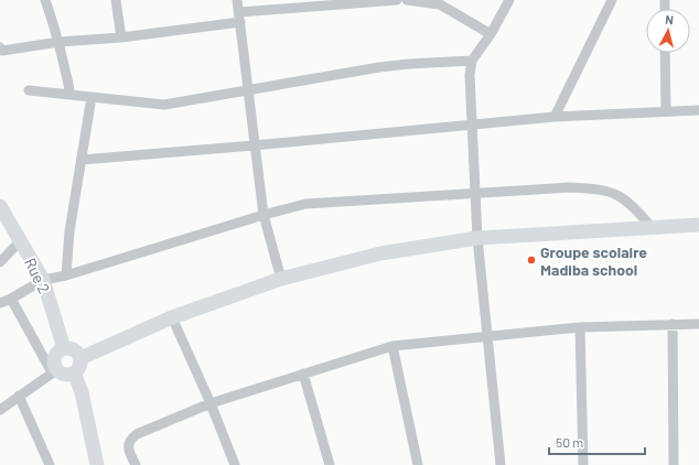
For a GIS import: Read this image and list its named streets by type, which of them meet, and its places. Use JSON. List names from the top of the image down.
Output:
{
  "streets": {
    "street": ["Rue 2"]
  },
  "places": ["Groupe scolaire Madiba school"],
  "scale_bar": "50 m",
  "north": "top"
}
